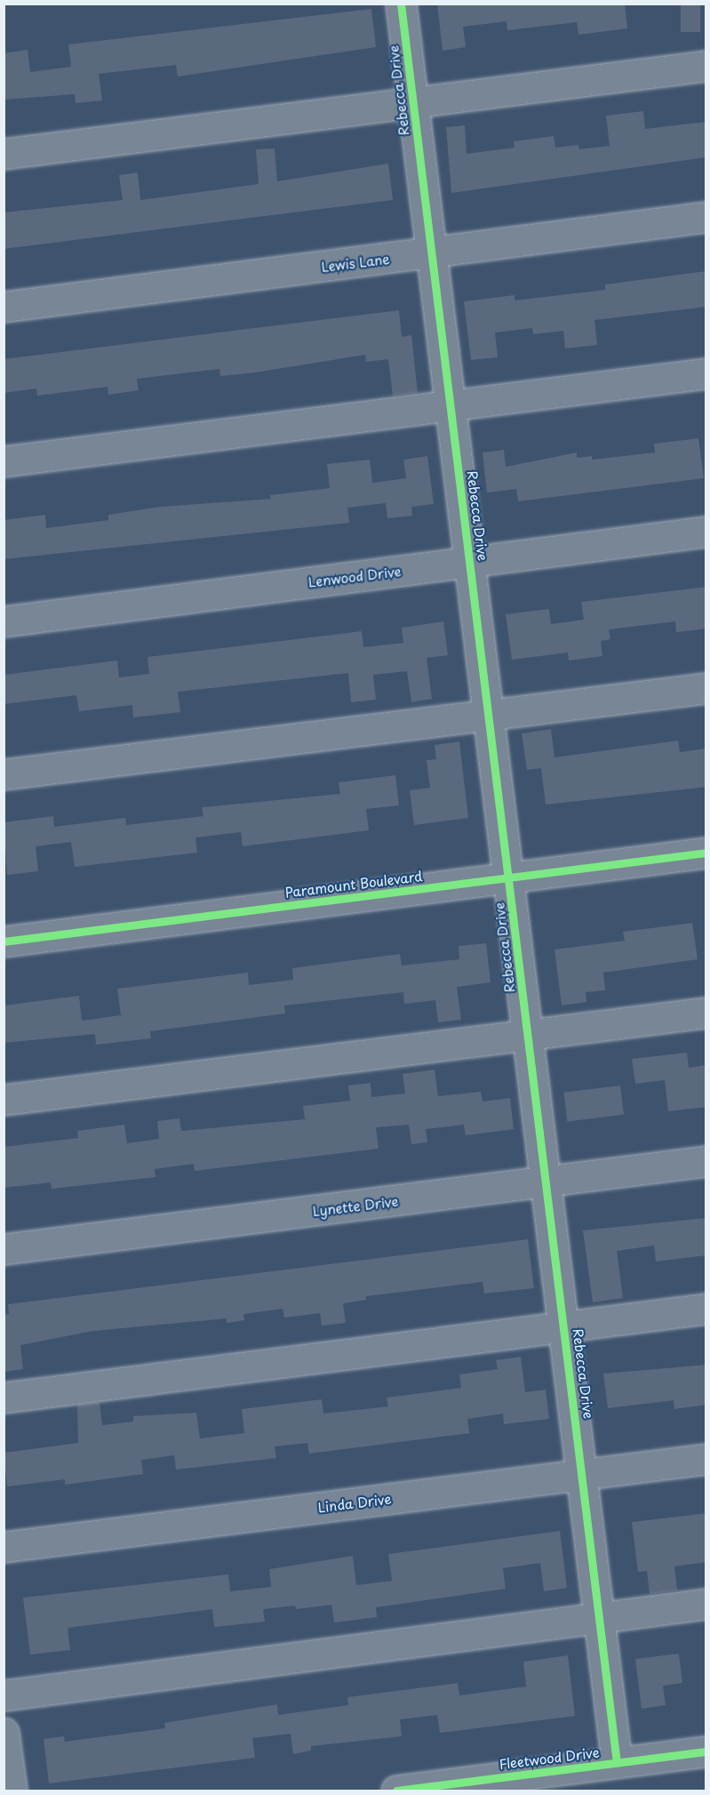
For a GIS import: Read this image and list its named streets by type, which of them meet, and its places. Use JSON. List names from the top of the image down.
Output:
{
  "streets": {
    "street": [
      "Rebecca Drive",
      "Lewis Lane",
      "Lenwood Drive",
      "Paramount Boulevard",
      "Lynette Drive",
      "Linda Drive",
      "Fleetwood Drive"
    ]
  },
  "crossings": [
    ["Rebecca Drive", "Lewis Lane"],
    ["Rebecca Drive", "Lenwood Drive"],
    ["Rebecca Drive", "Paramount Boulevard"],
    ["Rebecca Drive", "Lynette Drive"],
    ["Rebecca Drive", "Linda Drive"],
    ["Rebecca Drive", "Fleetwood Drive"]
  ]
}
